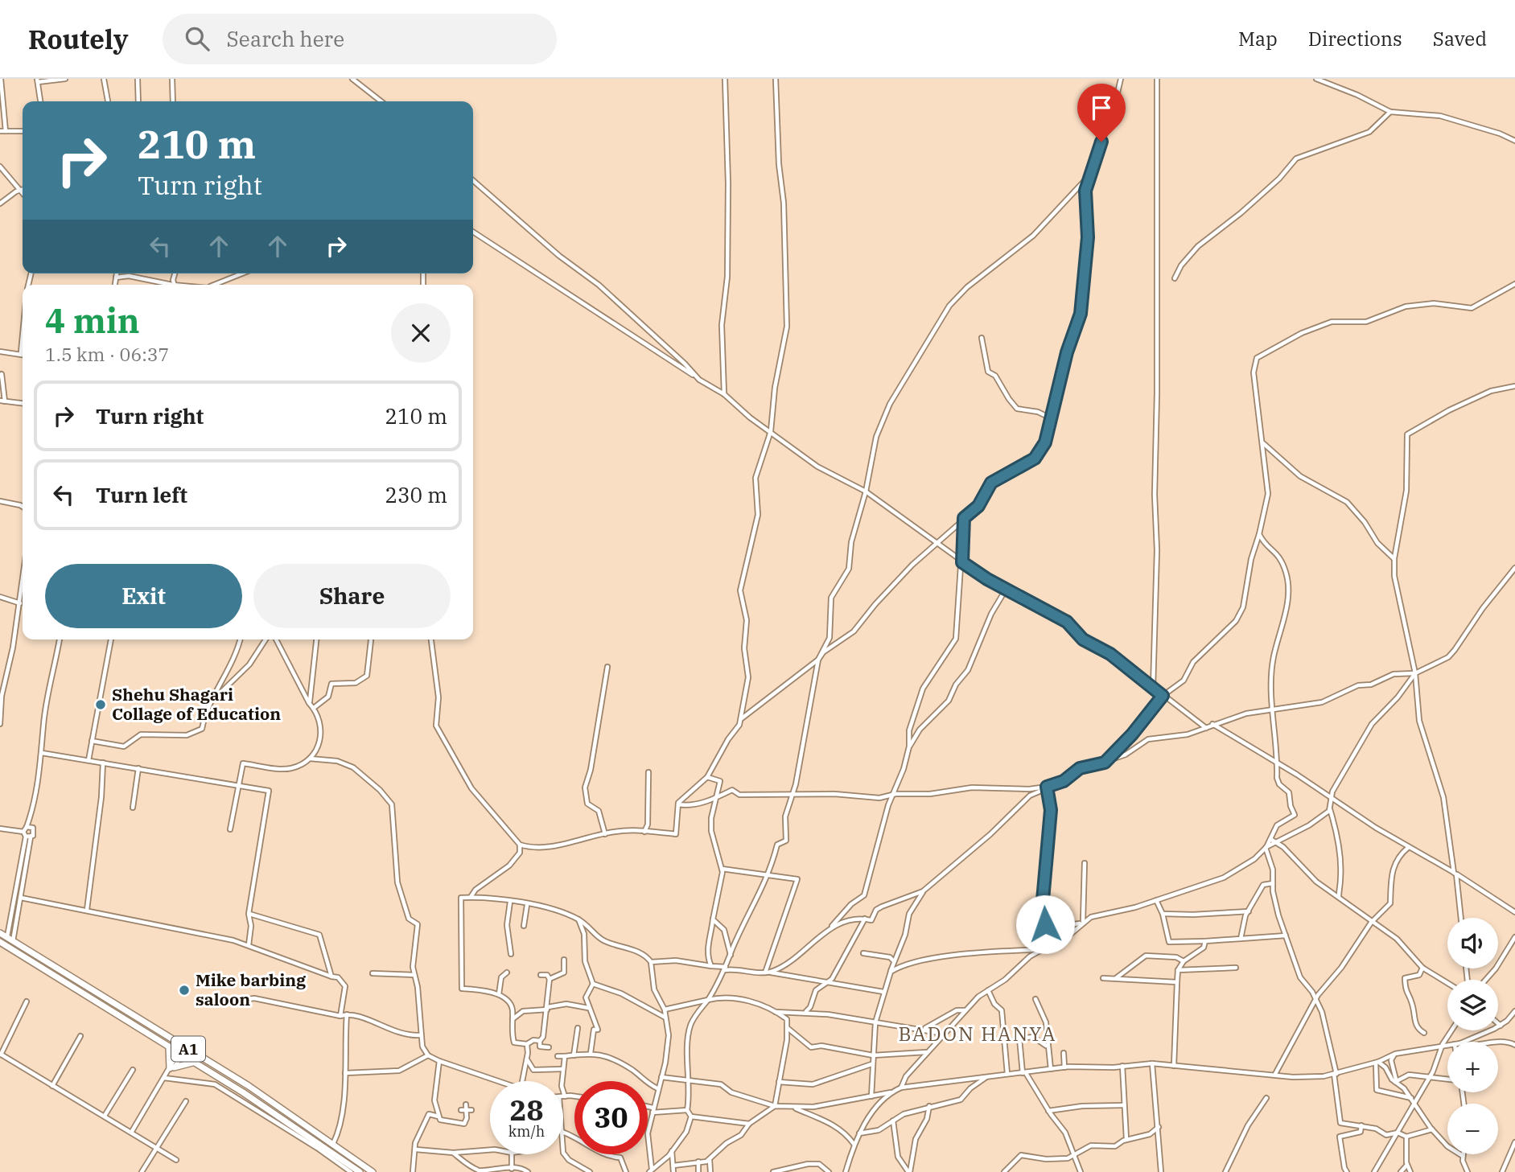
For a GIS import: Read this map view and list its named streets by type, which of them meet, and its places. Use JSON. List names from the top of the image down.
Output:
{
  "streets": {
    "highway": ["A1"]
  },
  "districts": ["BADON HANYA"],
  "places": ["Shehu Shagari Collage of Education", "Mike barbing saloon"],
  "page": {
    "header": "Routely",
    "search": "Search here",
    "nav": ["Map", "Directions", "Saved"],
    "turn": ["210 m", "Turn right"],
    "heading": ["4 min", "1.5 km · 06:37"],
    "list": [
      {
        "name": "Turn right",
        "value": "210 m"
      },
      {
        "name": "Turn left",
        "value": "230 m"
      }
    ],
    "buttons": ["Exit", "Share"],
    "map_buttons": ["+", "−"],
    "speed": "28 km/h",
    "limit": "30"
  }
}
